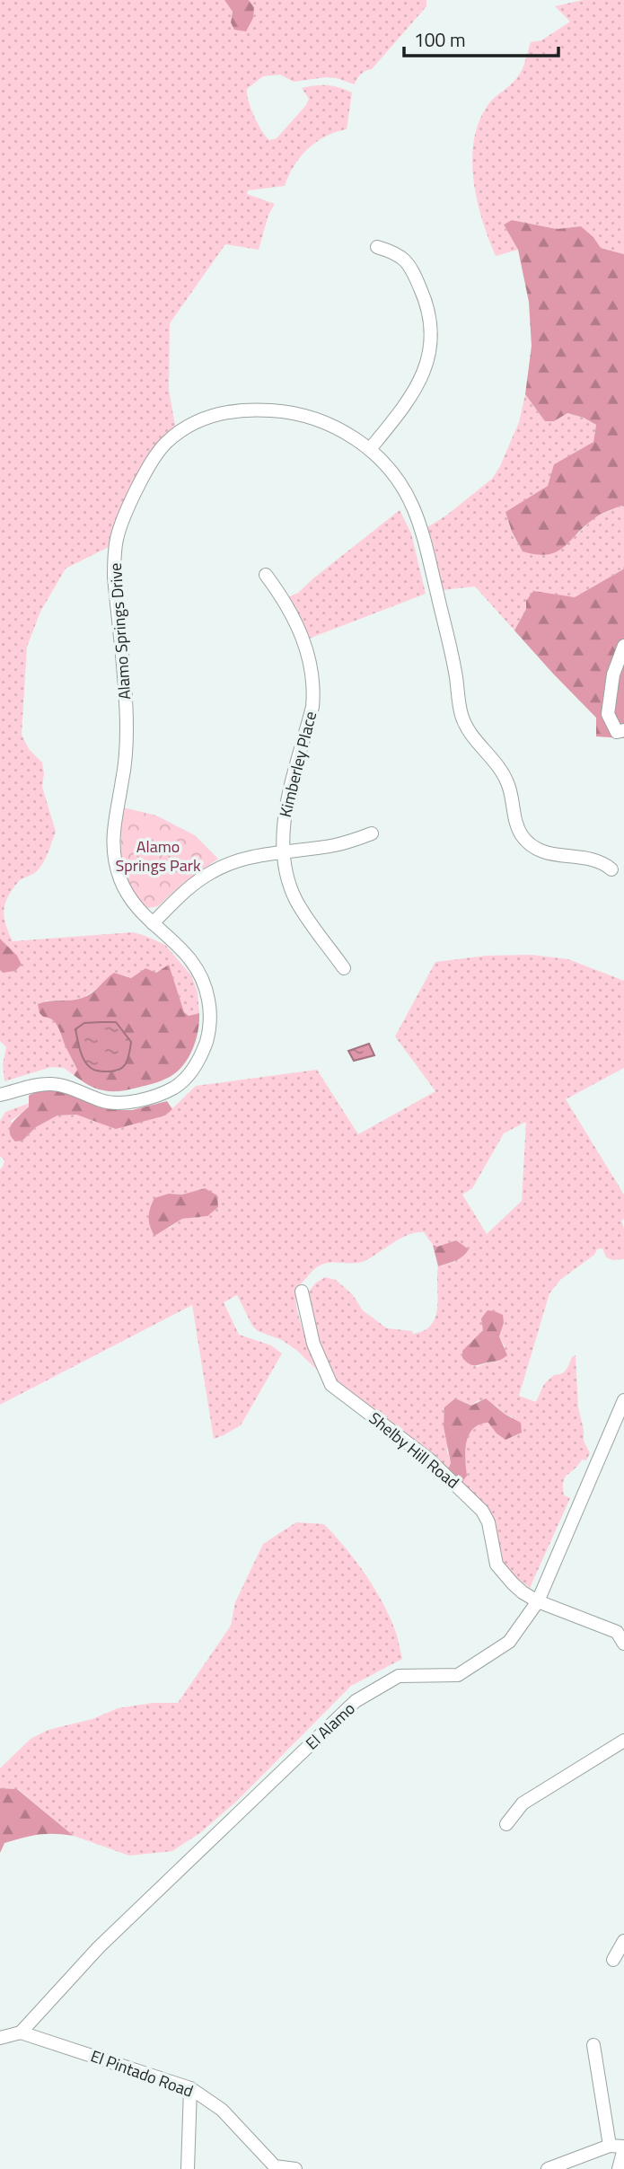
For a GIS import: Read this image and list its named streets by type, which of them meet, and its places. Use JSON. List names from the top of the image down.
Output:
{
  "streets": {
    "street": [
      "Alamo Springs Drive",
      "Kimberley Place",
      "Shelby Hill Road",
      "El Alamo",
      "El Pintado Road"
    ]
  },
  "crossings": [
    ["Shelby Hill Road", "El Alamo"],
    ["El Alamo", "El Pintado Road"]
  ],
  "parks": ["Alamo Springs Park"],
  "scale_bar": "100 m"
}
